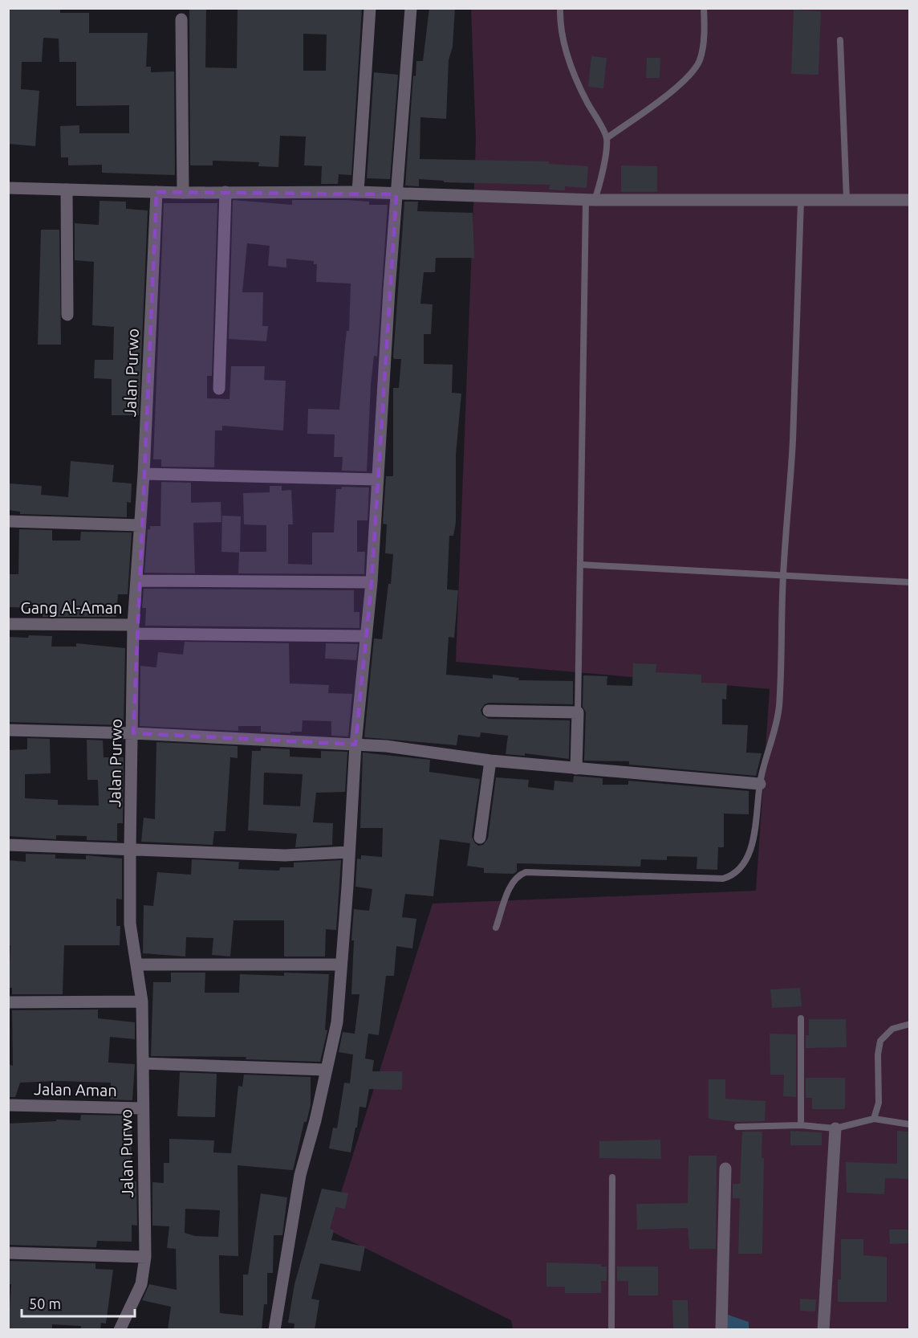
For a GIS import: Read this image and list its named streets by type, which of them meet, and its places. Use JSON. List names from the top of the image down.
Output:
{
  "streets": {
    "street": ["Jalan Purwo", "Gang Al-Aman", "Jalan Aman"]
  },
  "crossings": [
    ["Jalan Purwo", "Gang Al-Aman"],
    ["Jalan Purwo", "Jalan Aman"]
  ],
  "scale_bar": "50 m"
}
